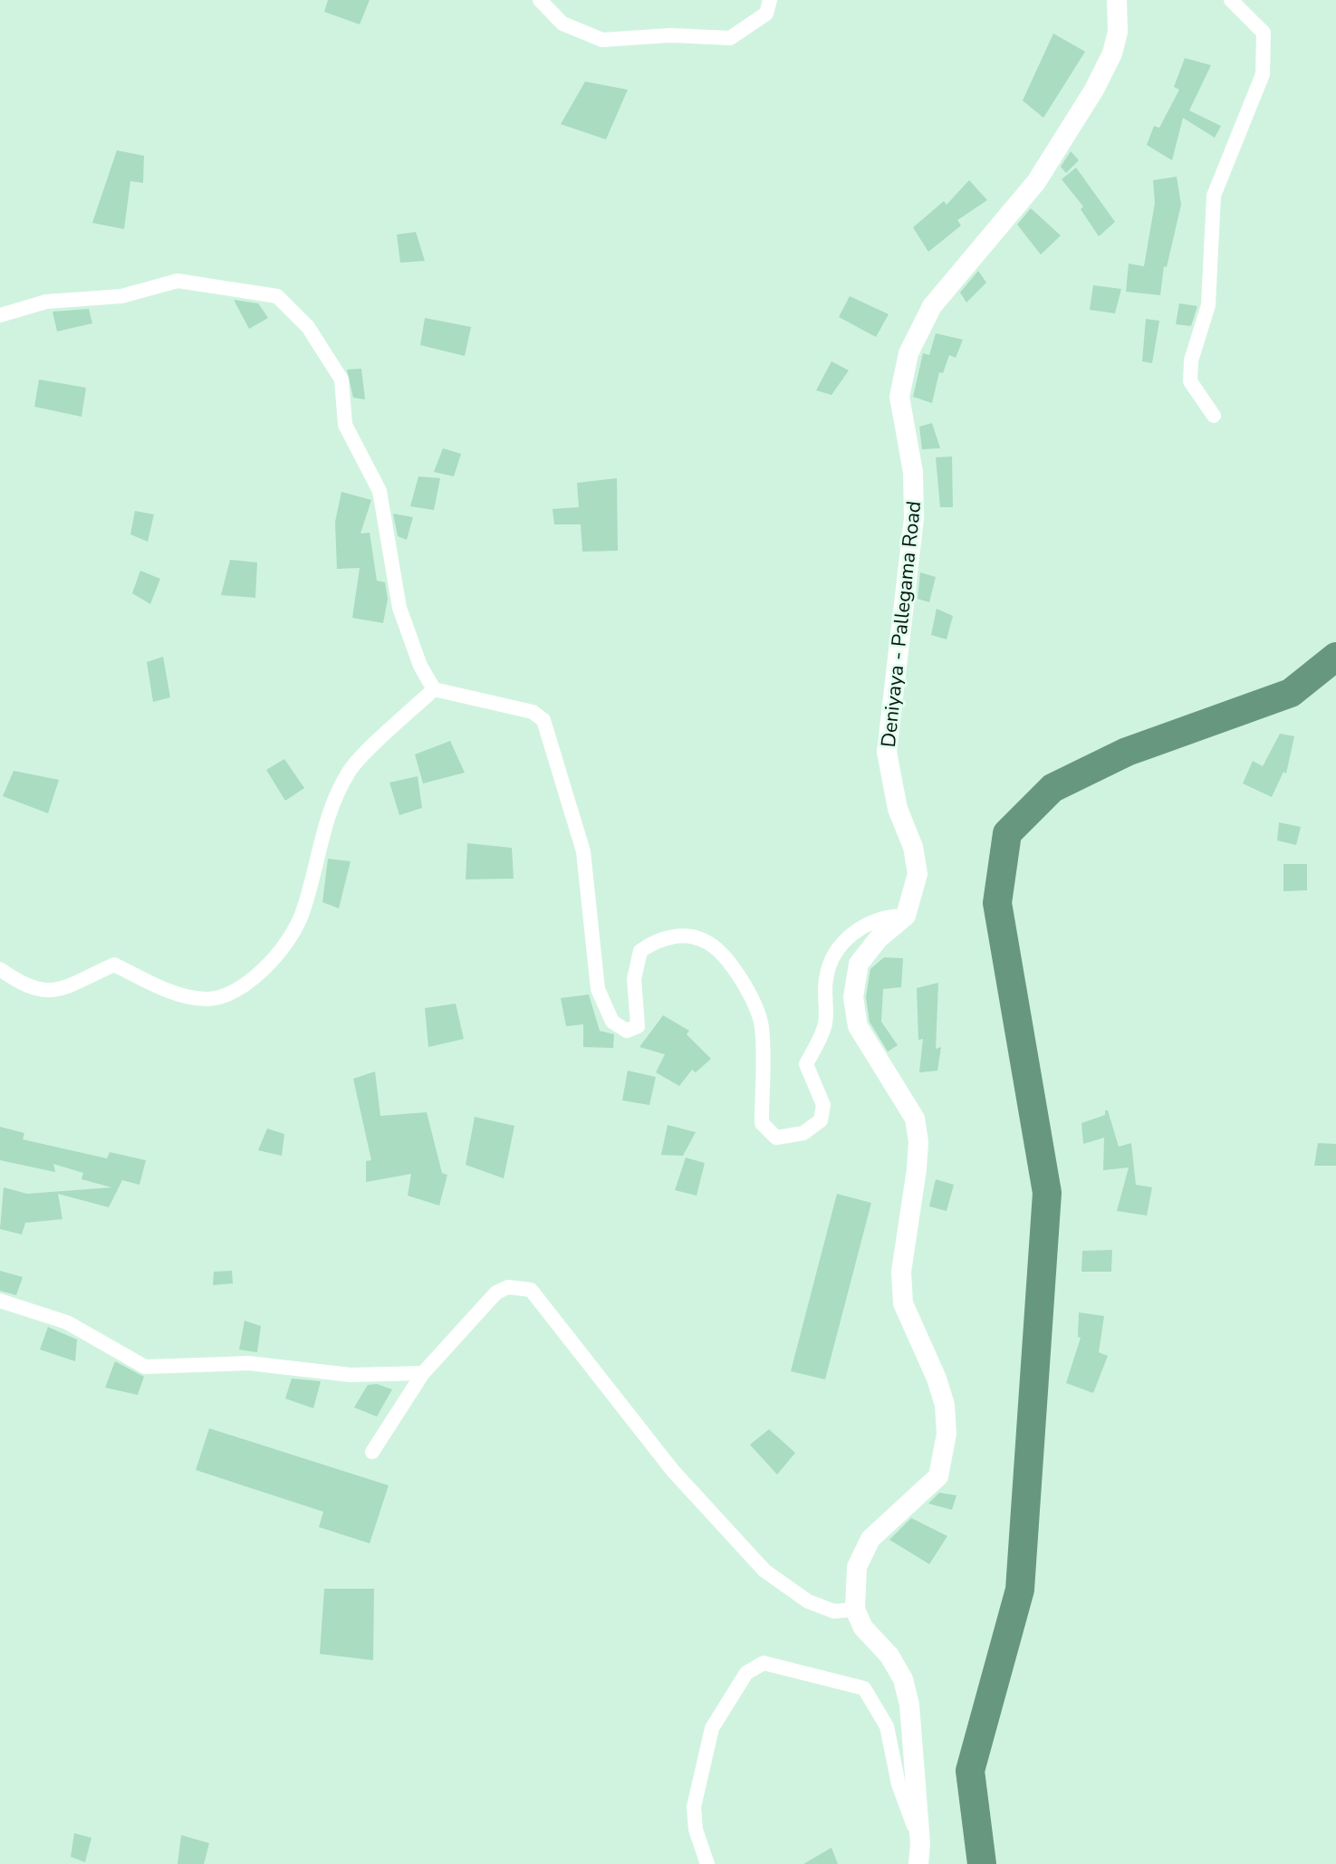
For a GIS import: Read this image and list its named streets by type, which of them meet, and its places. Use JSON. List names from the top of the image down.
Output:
{
  "streets": {
    "main road": ["Deniyaya - Pallegama Road"]
  }
}
